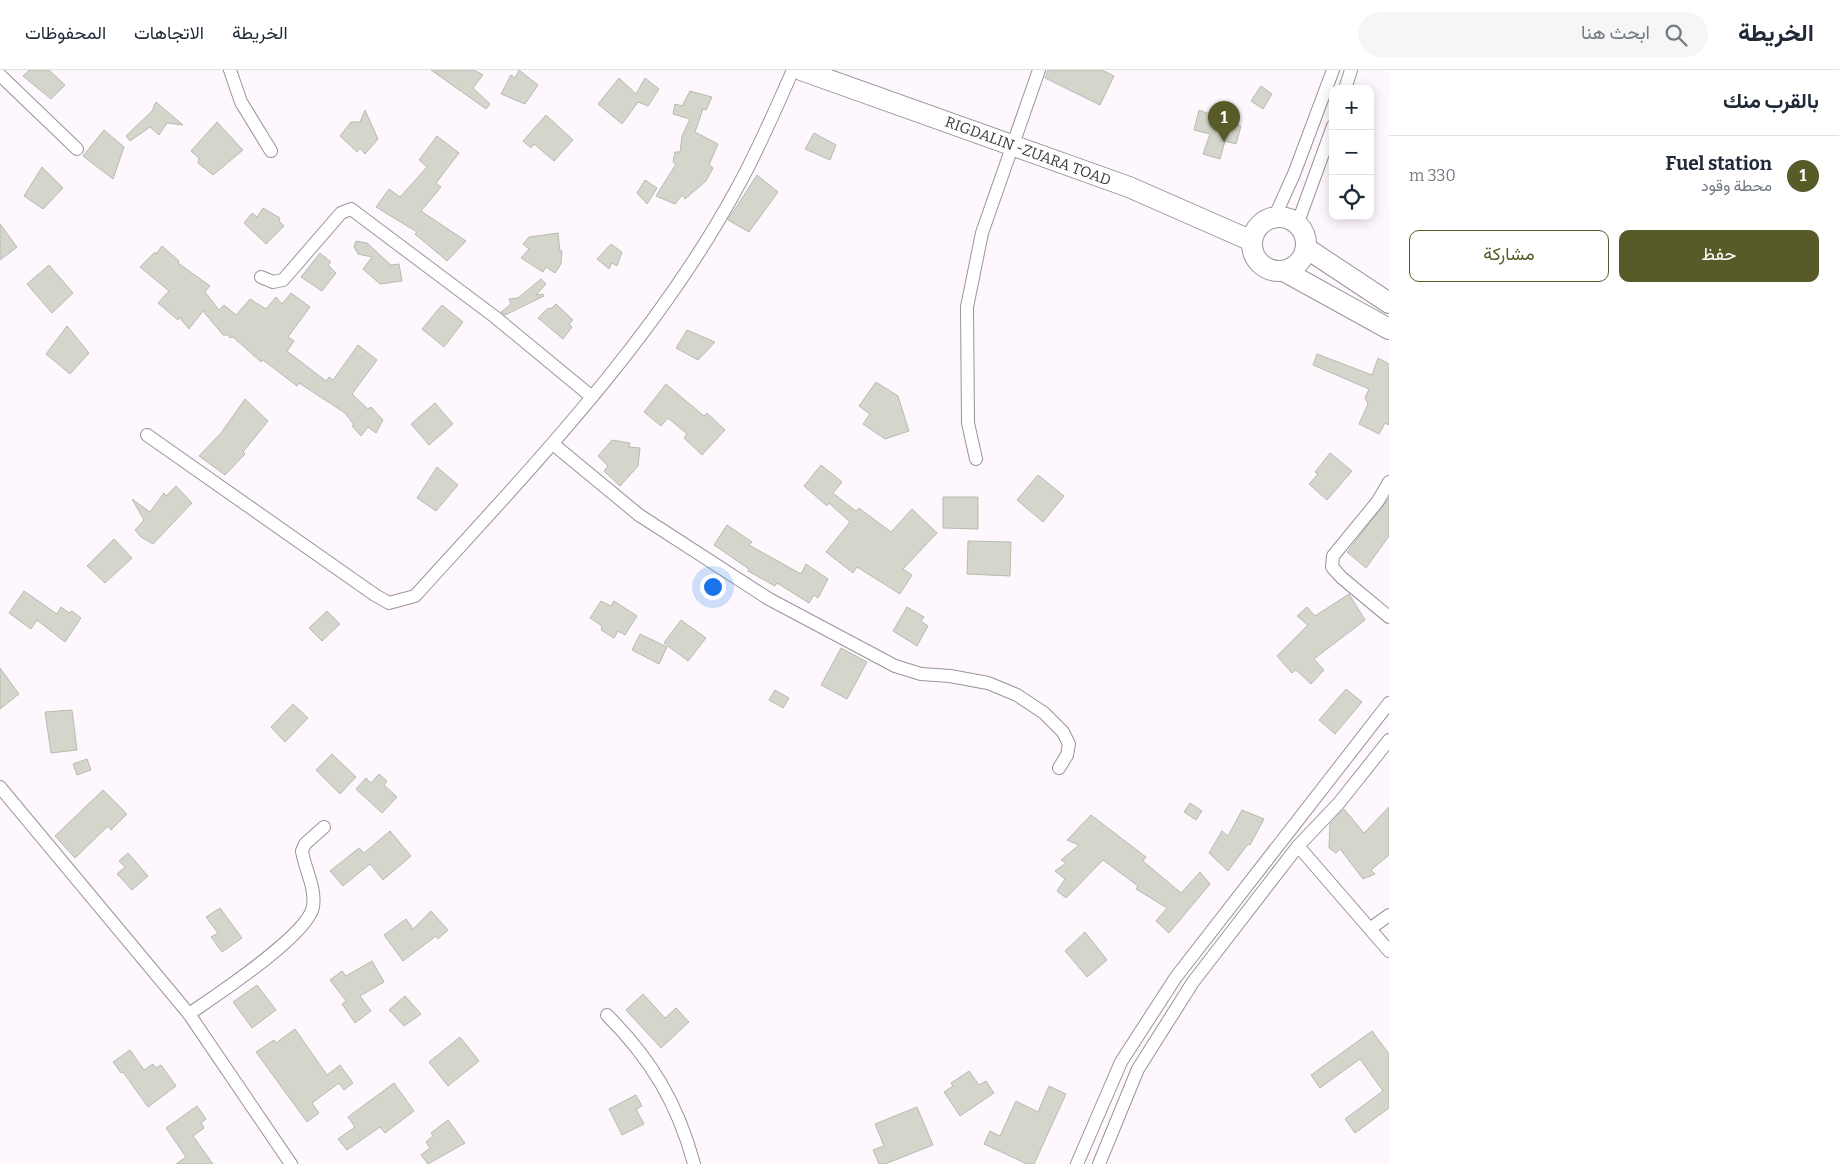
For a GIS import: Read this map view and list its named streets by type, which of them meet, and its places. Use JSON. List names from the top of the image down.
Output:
{
  "streets": {
    "main road": ["RIGDALIN -ZUARA TOAD"]
  },
  "page": {
    "header": "الخريطة",
    "search": "ابحث هنا",
    "nav": ["الخريطة", "الاتجاهات", "المحفوظات"],
    "heading": "بالقرب منك",
    "map_buttons": ["+", "−"],
    "pins": "1",
    "list": [
      {
        "mark": "1",
        "name": "Fuel station",
        "note": "محطة وقود",
        "value": "330 m"
      }
    ],
    "buttons": ["حفظ", "مشاركة"]
  }
}
